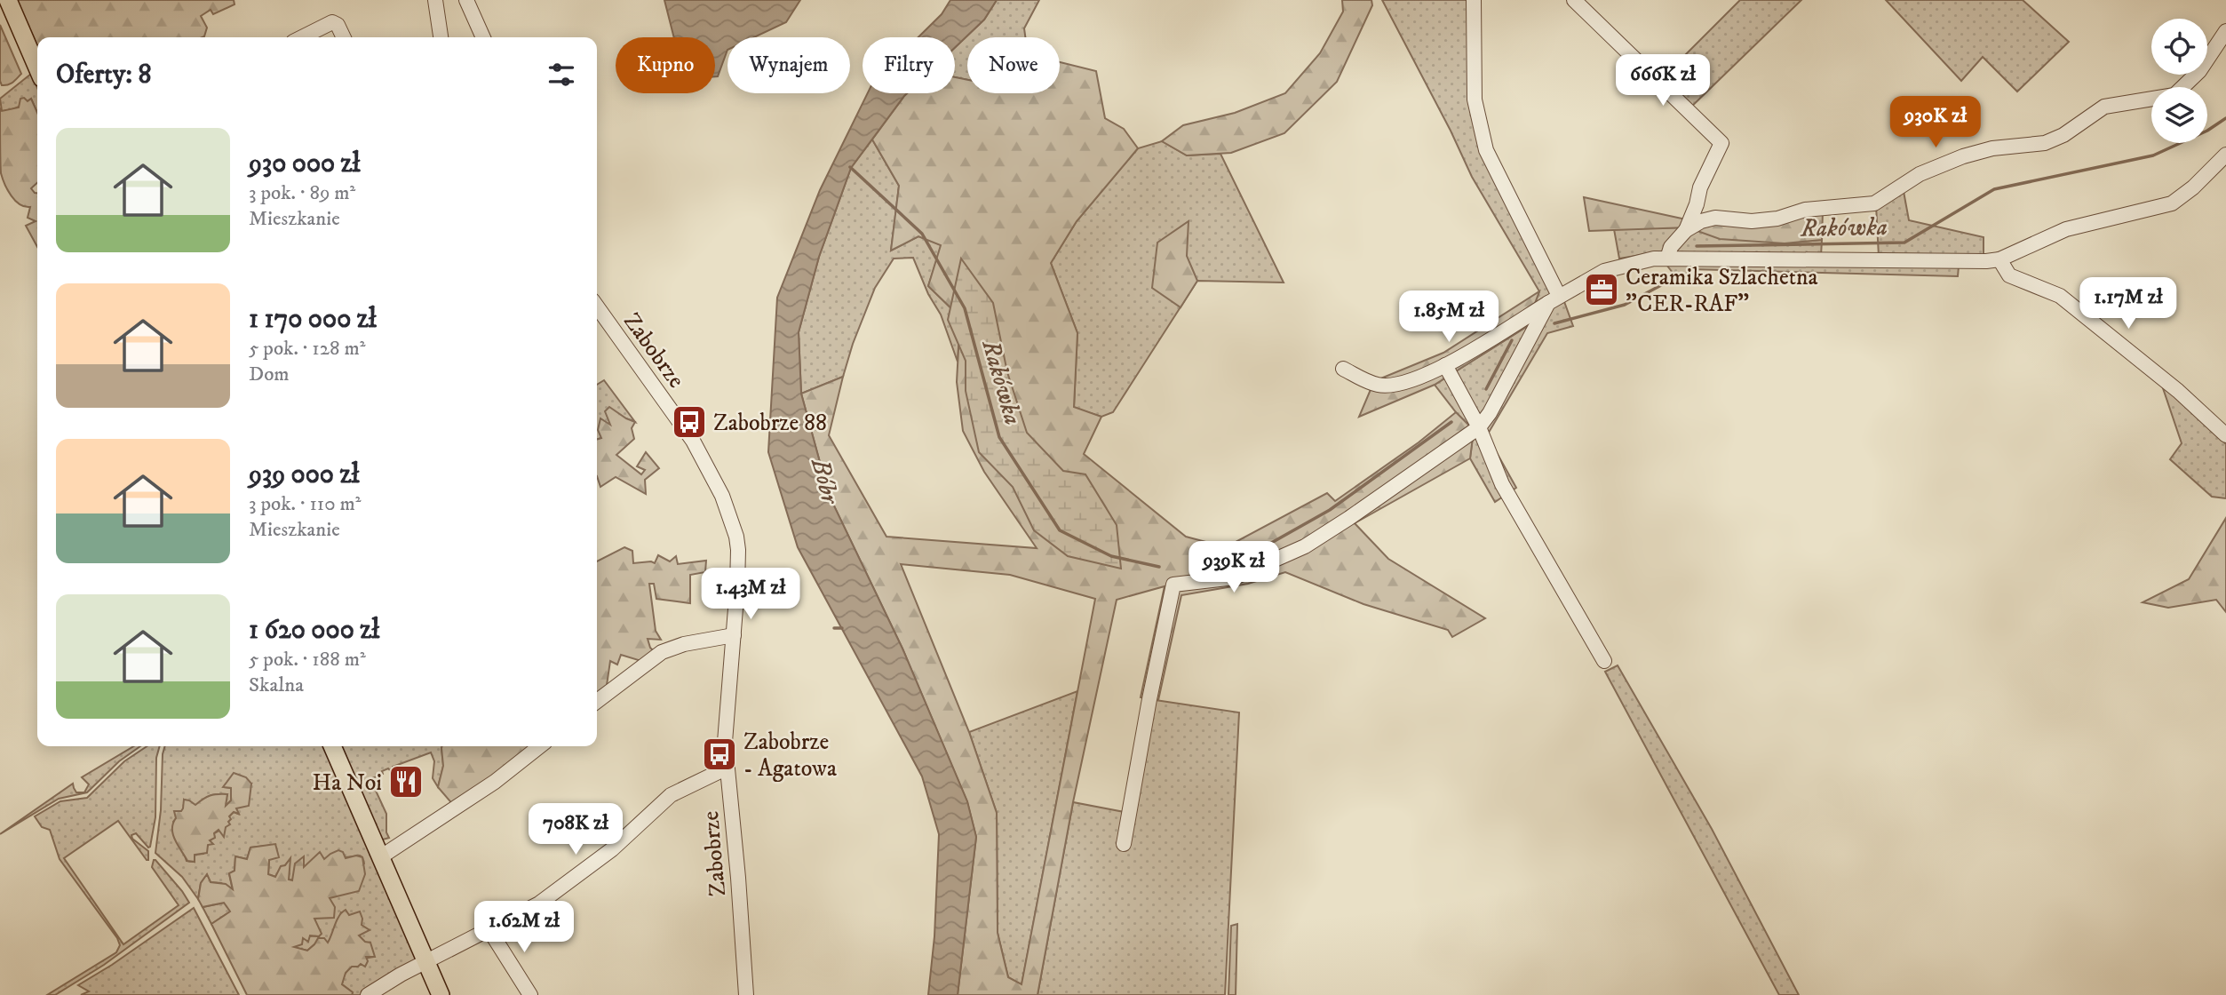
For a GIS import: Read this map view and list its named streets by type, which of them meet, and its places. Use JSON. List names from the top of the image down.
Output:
{
  "streets": {
    "street": ["Zabobrze"]
  },
  "water": ["Rakówka", "Bóbr"],
  "places": {
    "office": ["Ceramika Szlachetna \"CER-RAF\""],
    "bus stop": ["Zabobrze 88", "Zabobrze - Agatowa"],
    "restaurant": ["Ha Noi"]
  },
  "page": {
    "chip": [
      "Kupno",
      "Wynajem",
      "Filtry",
      "Nowe"
    ],
    "heading": "Oferty: 8",
    "price": [
      "666K zł",
      "930K zł",
      "1.17M zł",
      "1.85M zł",
      "939K zł",
      "1.43M zł",
      "708K zł",
      "1.62M zł"
    ],
    "list": [
      {
        "name": "930 000 zł",
        "note": "3 pok. · 89 m² · Mieszkanie"
      },
      {
        "name": "1 170 000 zł",
        "note": "5 pok. · 128 m² · Dom"
      },
      {
        "name": "939 000 zł",
        "note": "3 pok. · 110 m² · Mieszkanie"
      },
      {
        "name": "1 620 000 zł",
        "note": "5 pok. · 188 m² · Skalna"
      }
    ]
  }
}
